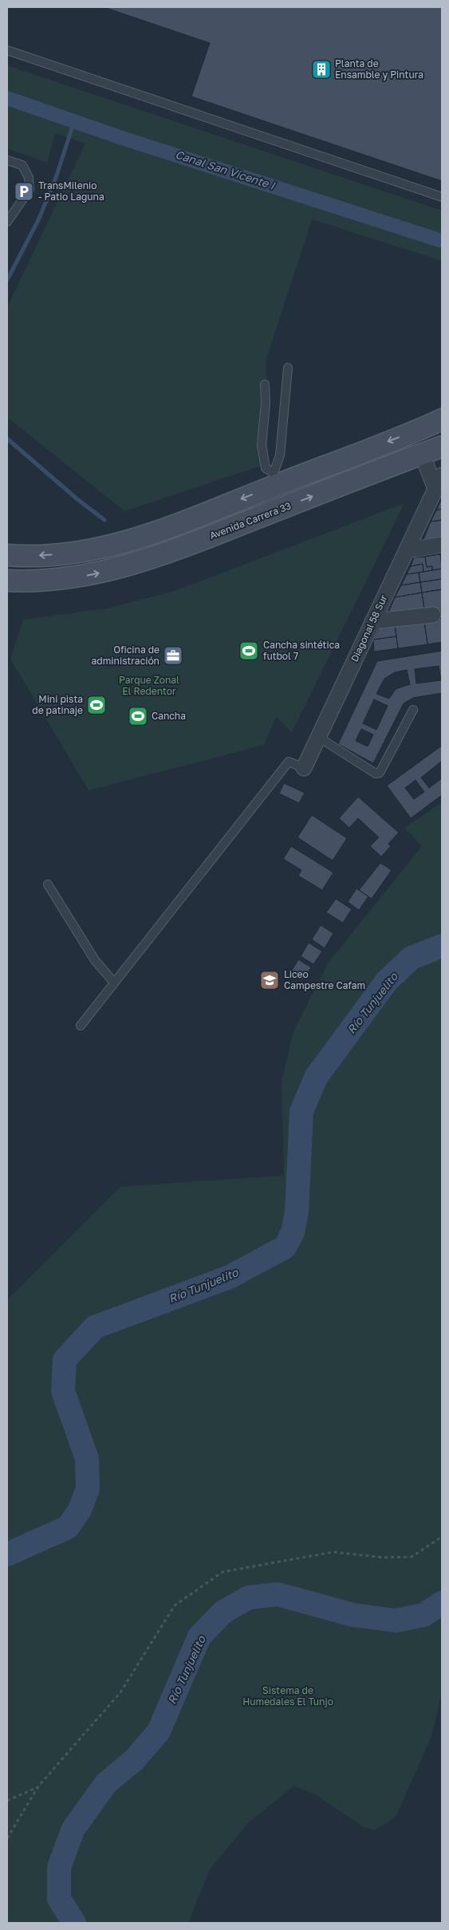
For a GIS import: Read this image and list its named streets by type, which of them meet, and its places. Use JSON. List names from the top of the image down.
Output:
{
  "streets": {
    "main road": ["Avenida Carrera 33"],
    "street": ["Diagonal 58 Sur"]
  },
  "water": ["Canal San Vicente I", "Río Tunjuelito"],
  "parks": ["Parque Zonal El Redentor", "Sistema de Humedales El Tunjo"],
  "places": {
    "building": ["Planta de Ensamble y Pintura"],
    "parking": ["TransMilenio - Patio Laguna"],
    "sports": ["Cancha sintética futbol 7", "Mini pista de patinaje", "Cancha"],
    "office": ["Oficina de administración"],
    "school or university": ["Liceo Campestre Cafam"]
  }
}
